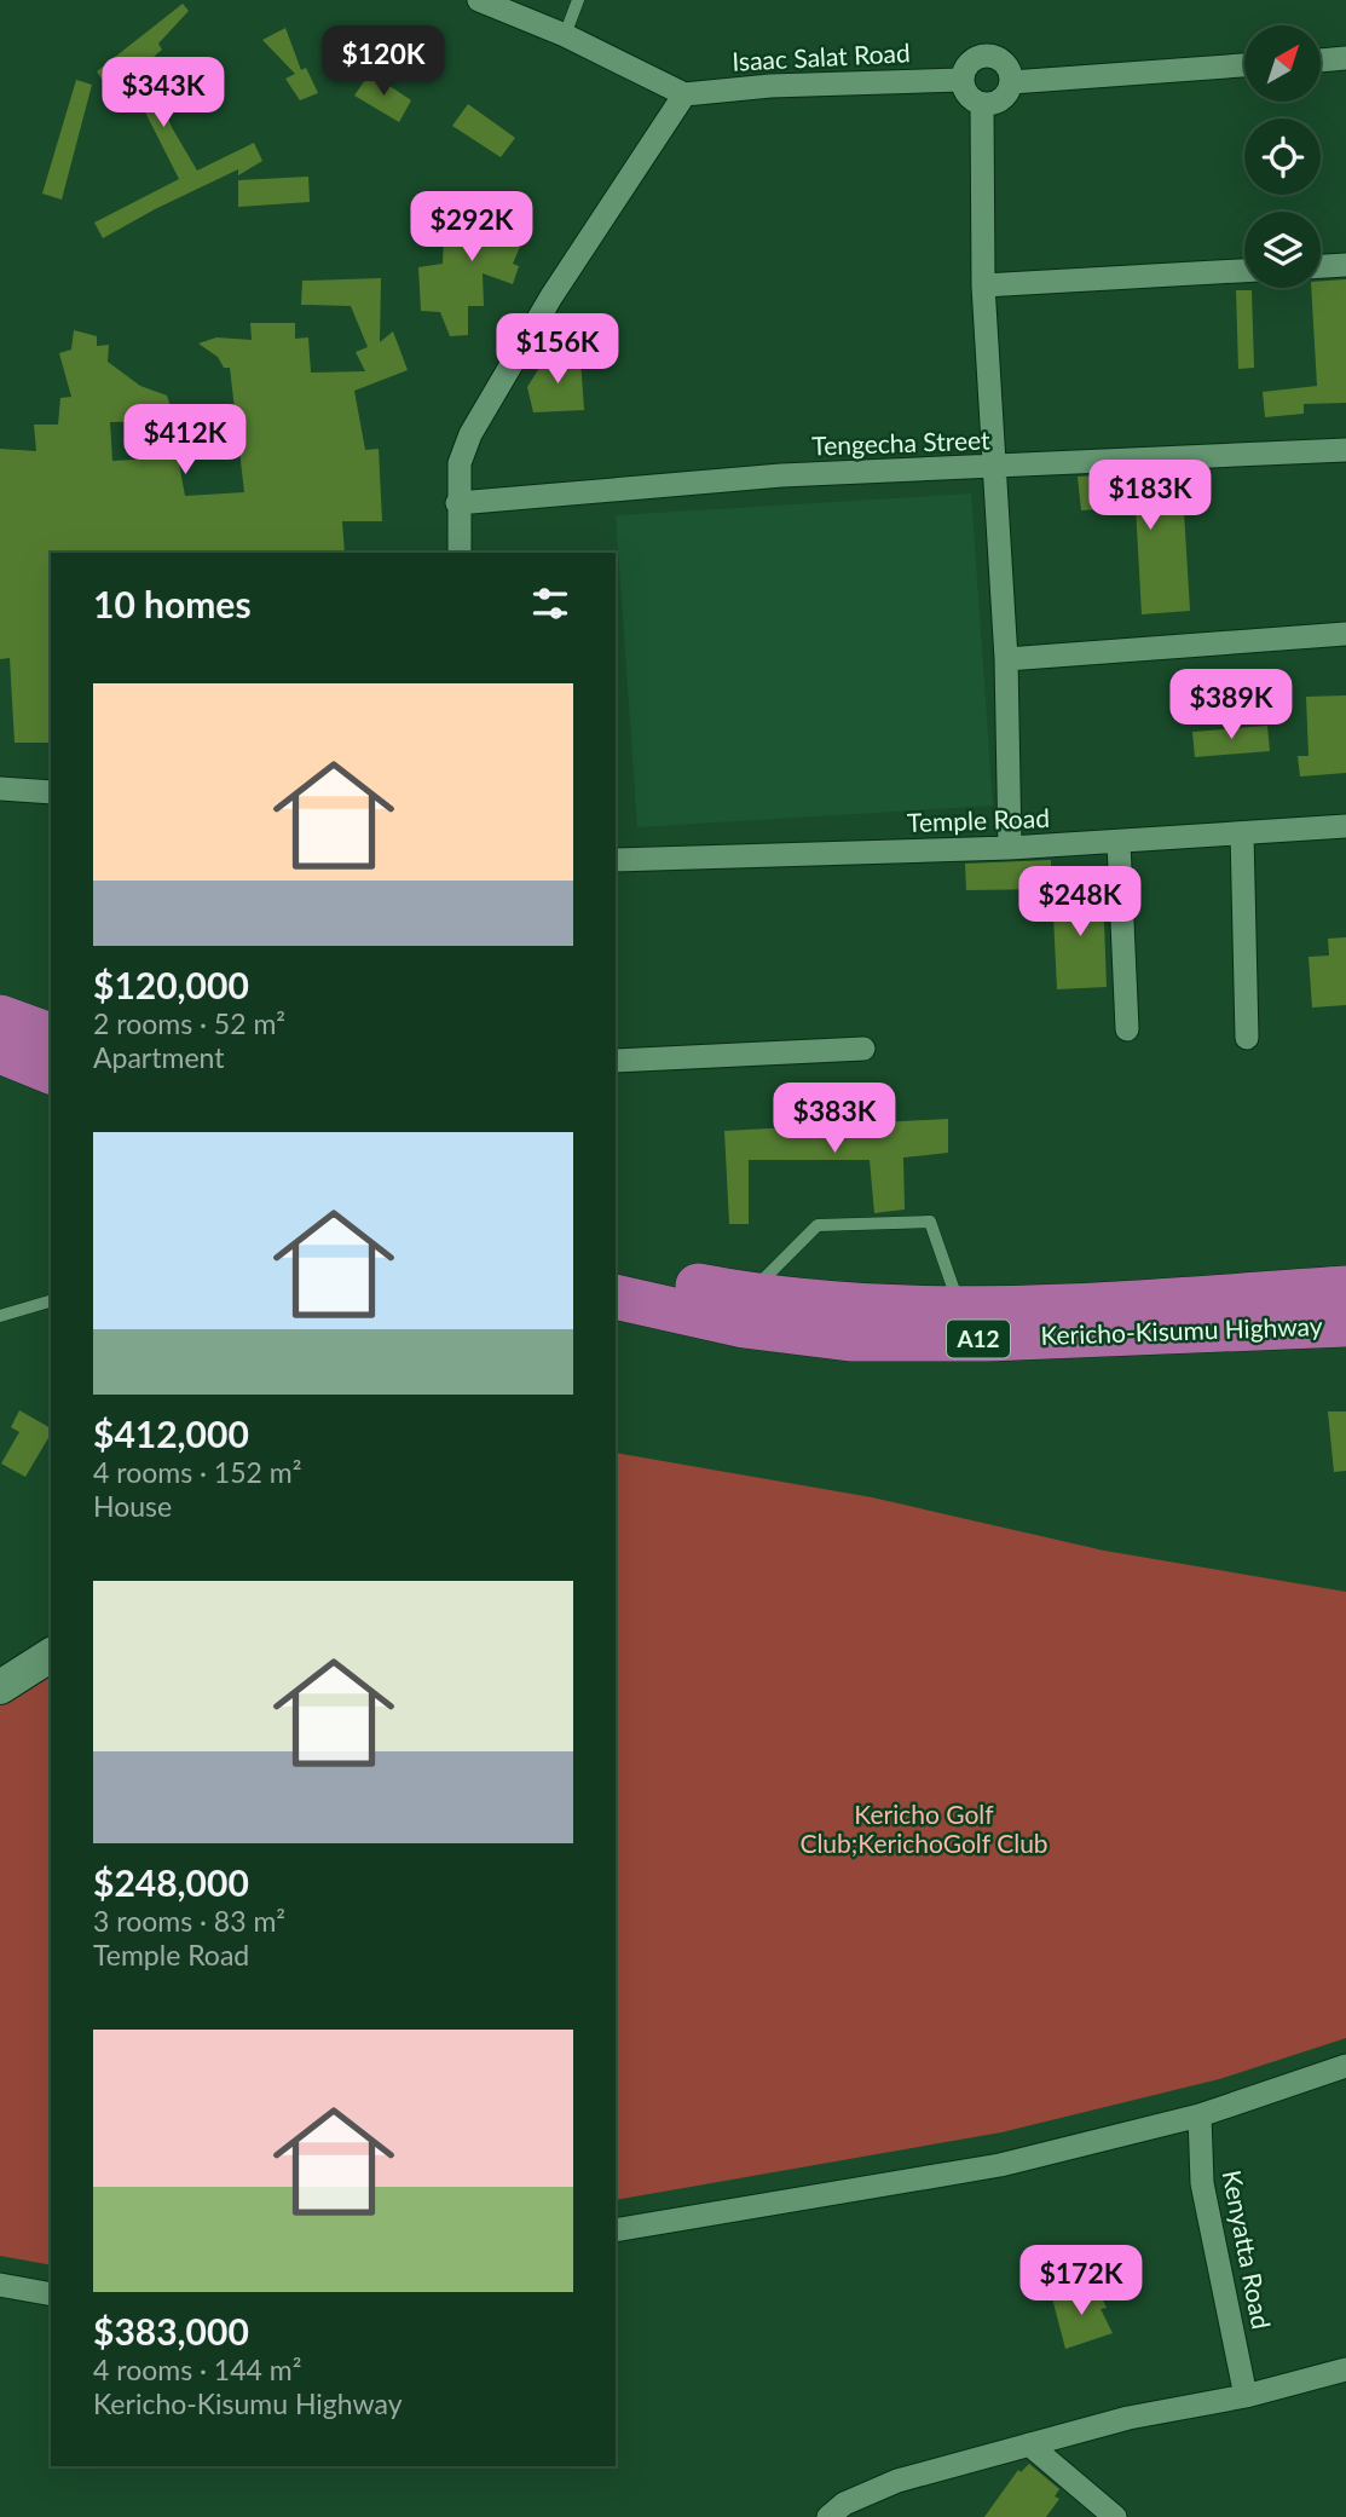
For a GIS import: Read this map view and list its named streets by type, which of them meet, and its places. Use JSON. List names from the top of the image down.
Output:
{
  "streets": {
    "highway": ["Kericho-Kisumu Highway", "A12"],
    "street": [
      "Isaac Salat Road",
      "Tengecha Street",
      "Temple Road",
      "Kenyatta Road"
    ]
  },
  "parks": ["Kericho Golf Club;KerichoGolf Club"],
  "north": "top right",
  "page": {
    "price": [
      "$120K",
      "$343K",
      "$292K",
      "$156K",
      "$412K",
      "$183K",
      "$389K",
      "$248K",
      "$383K",
      "$172K"
    ],
    "heading": "10 homes",
    "list": [
      {
        "name": "$120,000",
        "note": "2 rooms · 52 m² · Apartment"
      },
      {
        "name": "$412,000",
        "note": "4 rooms · 152 m² · House"
      },
      {
        "name": "$248,000",
        "note": "3 rooms · 83 m² · Temple Road"
      },
      {
        "name": "$383,000",
        "note": "4 rooms · 144 m² · Kericho-Kisumu Highway"
      }
    ]
  }
}
